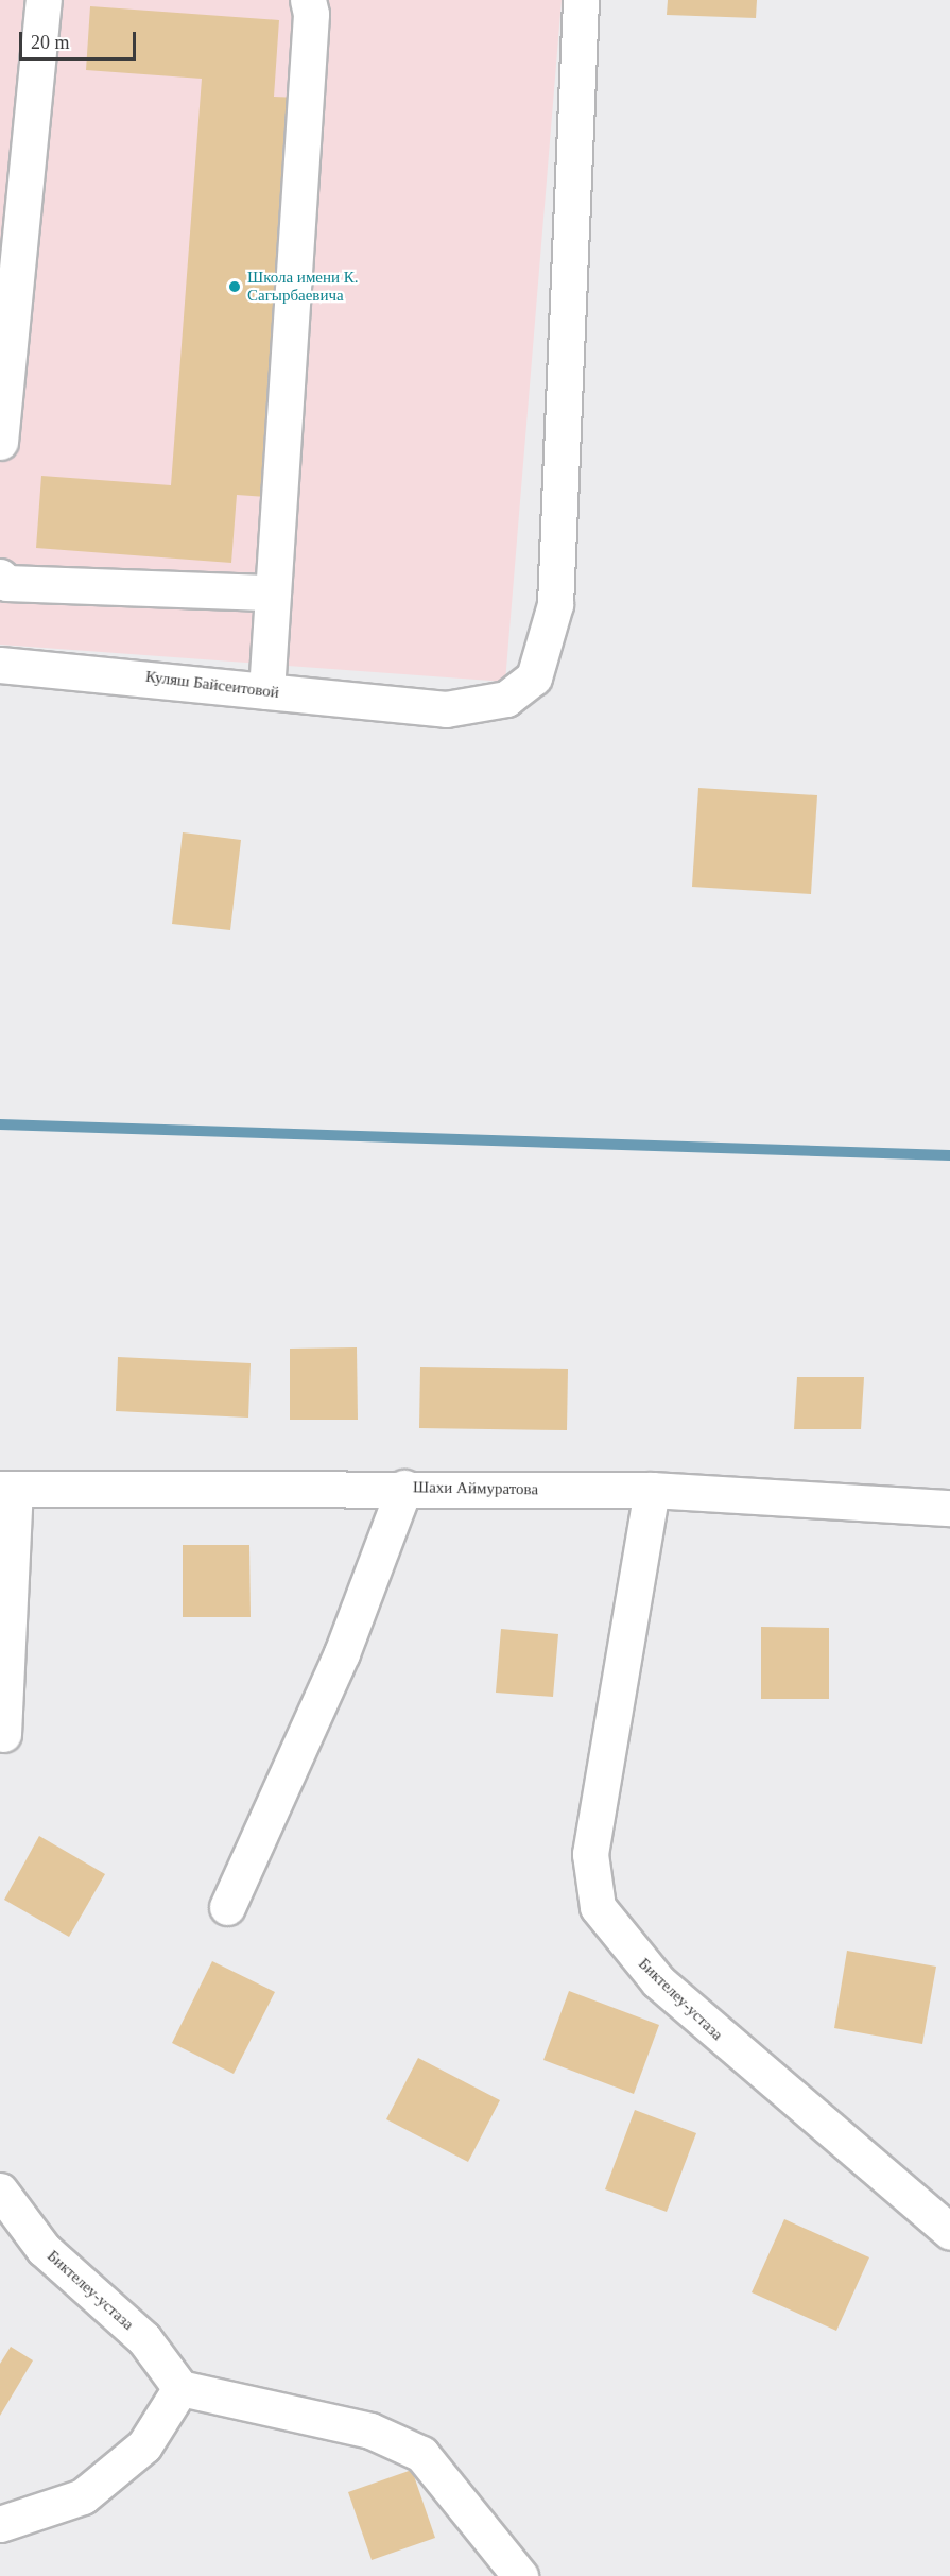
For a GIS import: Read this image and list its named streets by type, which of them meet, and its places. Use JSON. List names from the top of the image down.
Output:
{
  "streets": {
    "street": ["Куляш Байсеитовой", "Шахи Аймуратова", "Биктелеу-устаза"]
  },
  "crossings": [
    ["Шахи Аймуратова", "Биктелеу-устаза"]
  ],
  "places": ["Школа имени К. Сагырбаевича"],
  "scale_bar": "20 m"
}
